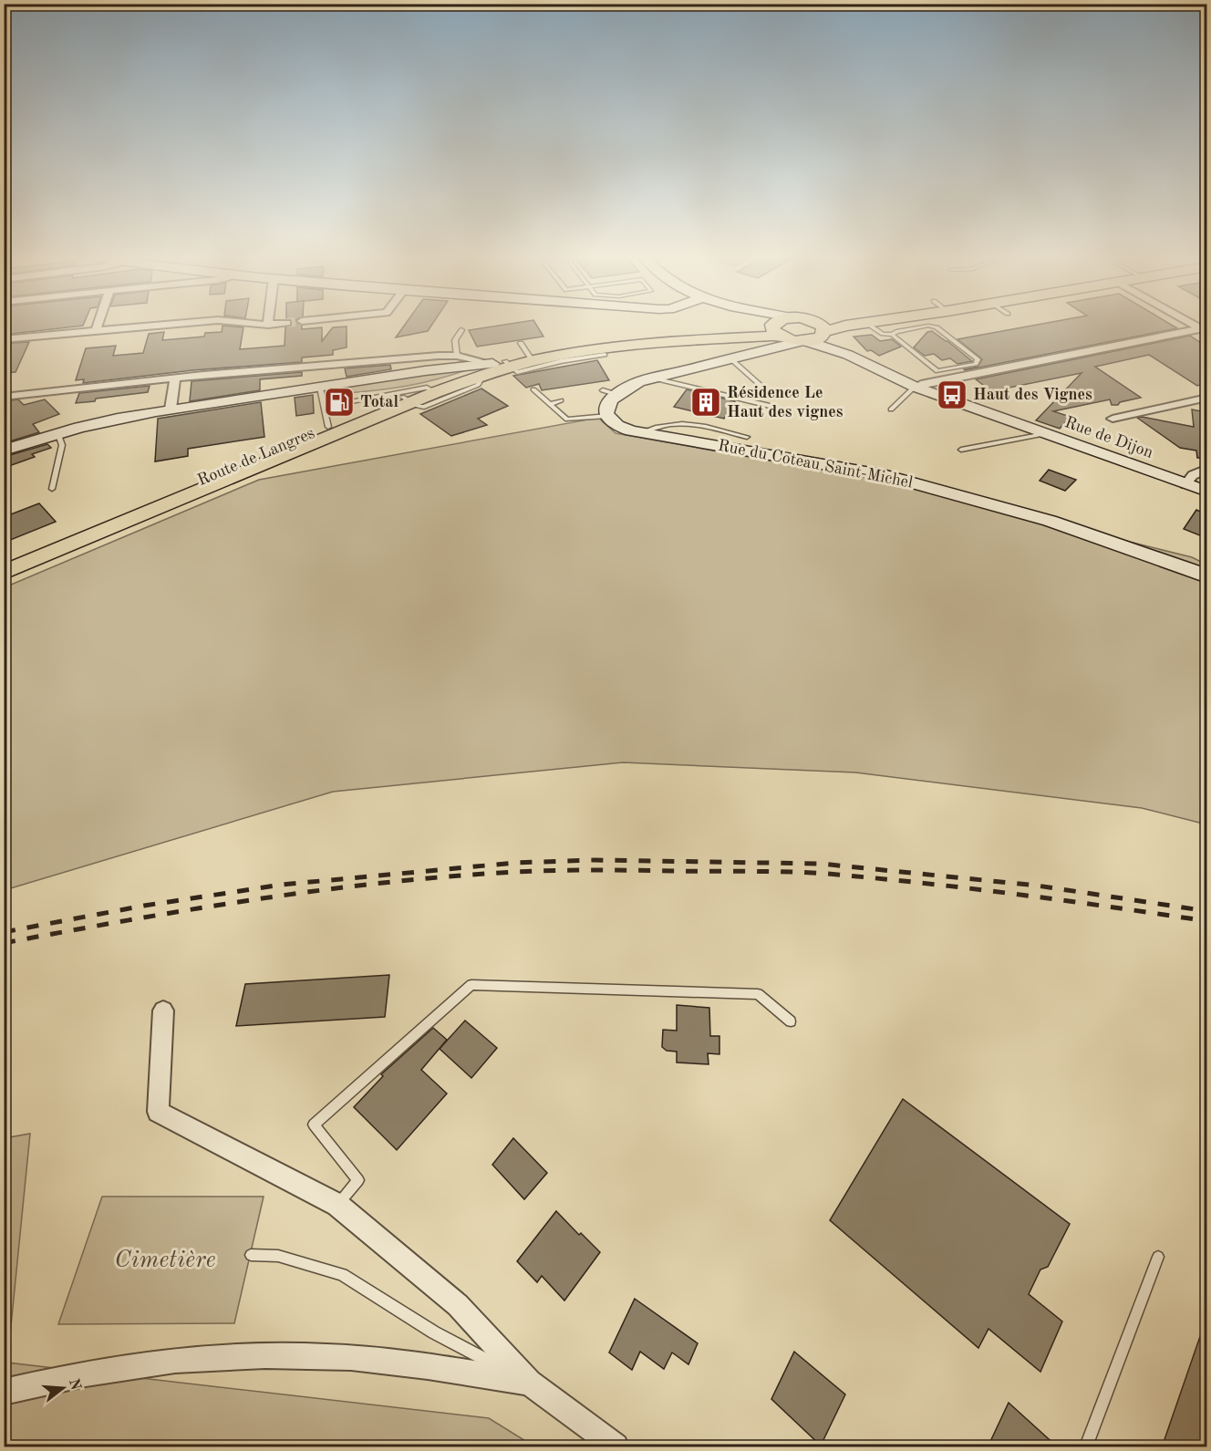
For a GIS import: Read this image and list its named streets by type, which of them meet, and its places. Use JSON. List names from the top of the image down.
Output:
{
  "streets": {
    "main road": ["Route de Langres"],
    "street": ["Rue de Dijon", "Rue du Coteau Saint-Michel"]
  },
  "parks": ["Cimetière"],
  "places": {
    "bus stop": ["Haut des Vignes"],
    "fuel station": ["Total"],
    "building": ["Résidence Le Haut des vignes"]
  },
  "north": "right"
}
